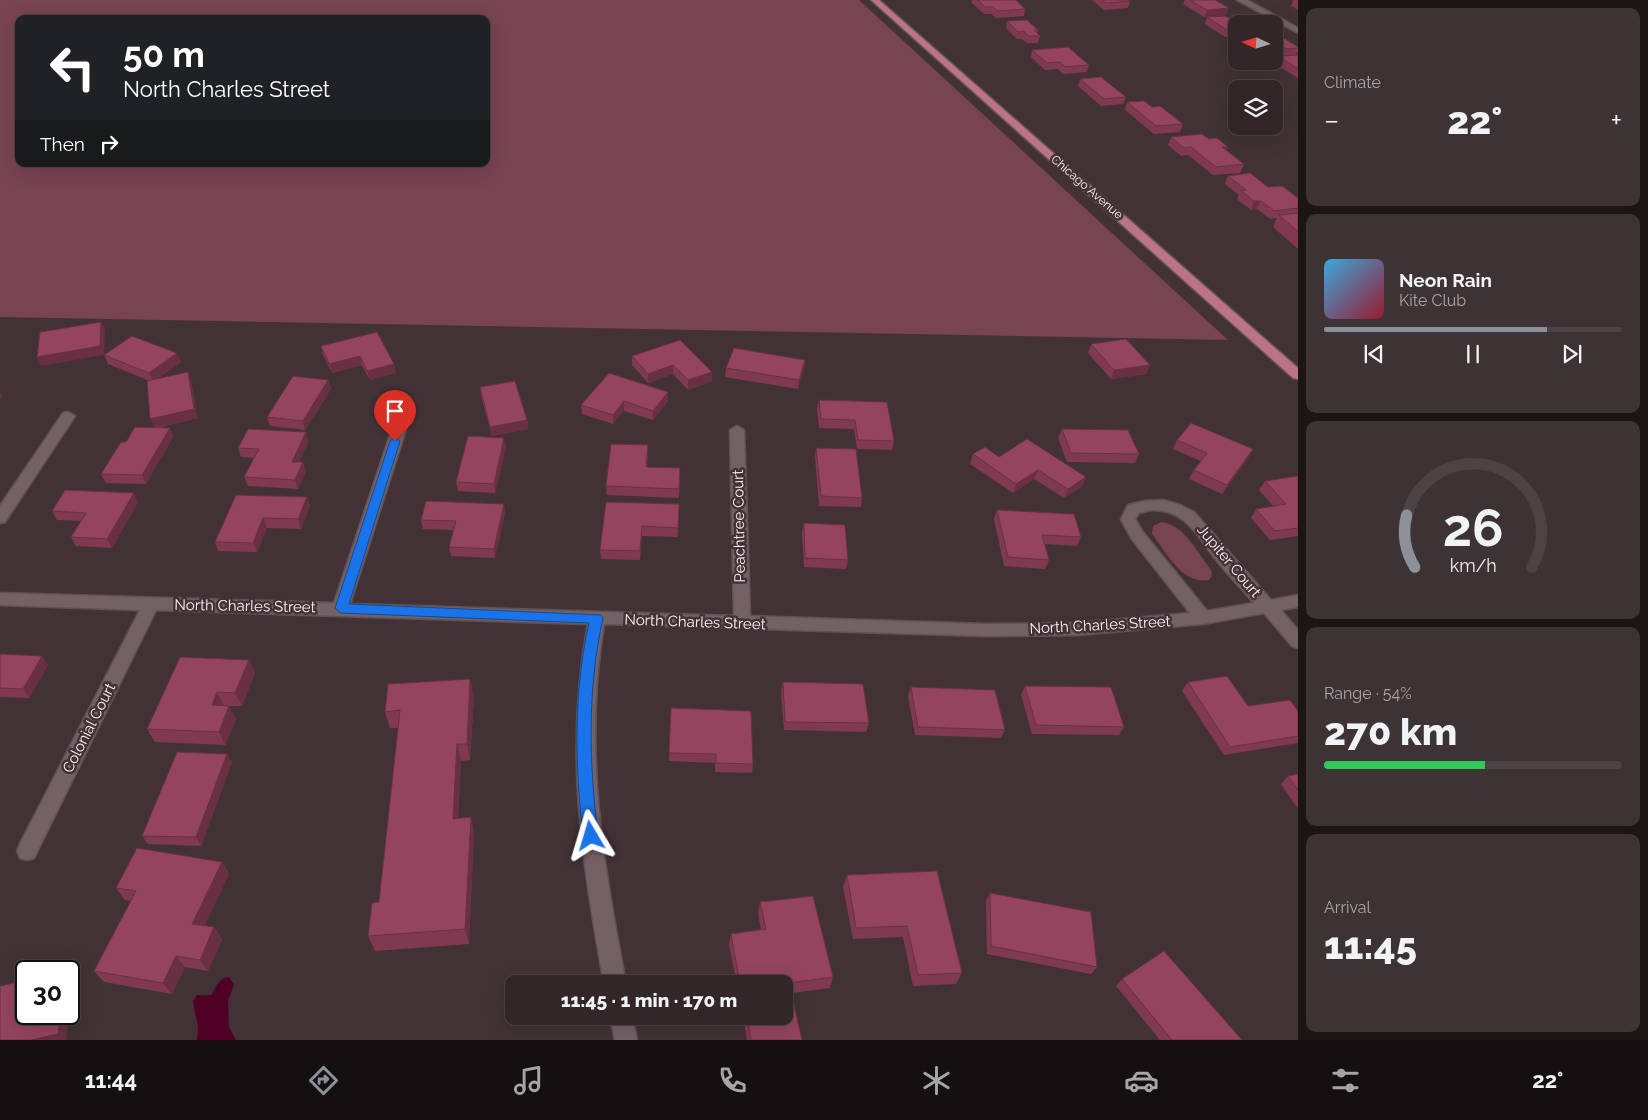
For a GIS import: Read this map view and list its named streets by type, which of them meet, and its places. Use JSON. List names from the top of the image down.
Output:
{
  "streets": {
    "main road": ["Chicago Avenue"],
    "street": [
      "Peachtree Court",
      "Jupiter Court",
      "North Charles Street",
      "Colonial Court"
    ]
  },
  "crossings": [
    ["Peachtree Court", "North Charles Street"],
    ["Jupiter Court", "North Charles Street"],
    ["North Charles Street", "Colonial Court"]
  ],
  "north": "left",
  "page": {
    "tile": [
      "Climate",
      ["Range · 54%", "270 km"],
      ["Arrival", "11:45"]
    ],
    "turn": ["50 m", "North Charles Street"],
    "heat": ["−", "22°", "+"],
    "then": "Then",
    "song": ["Neon Rain", "Kite Club"],
    "limit": "30",
    "trip": "11:45 · 1 min · 170 m",
    "tabs": ["11:44", "22°"],
    "gauge": ["26", "km/h"]
  }
}
